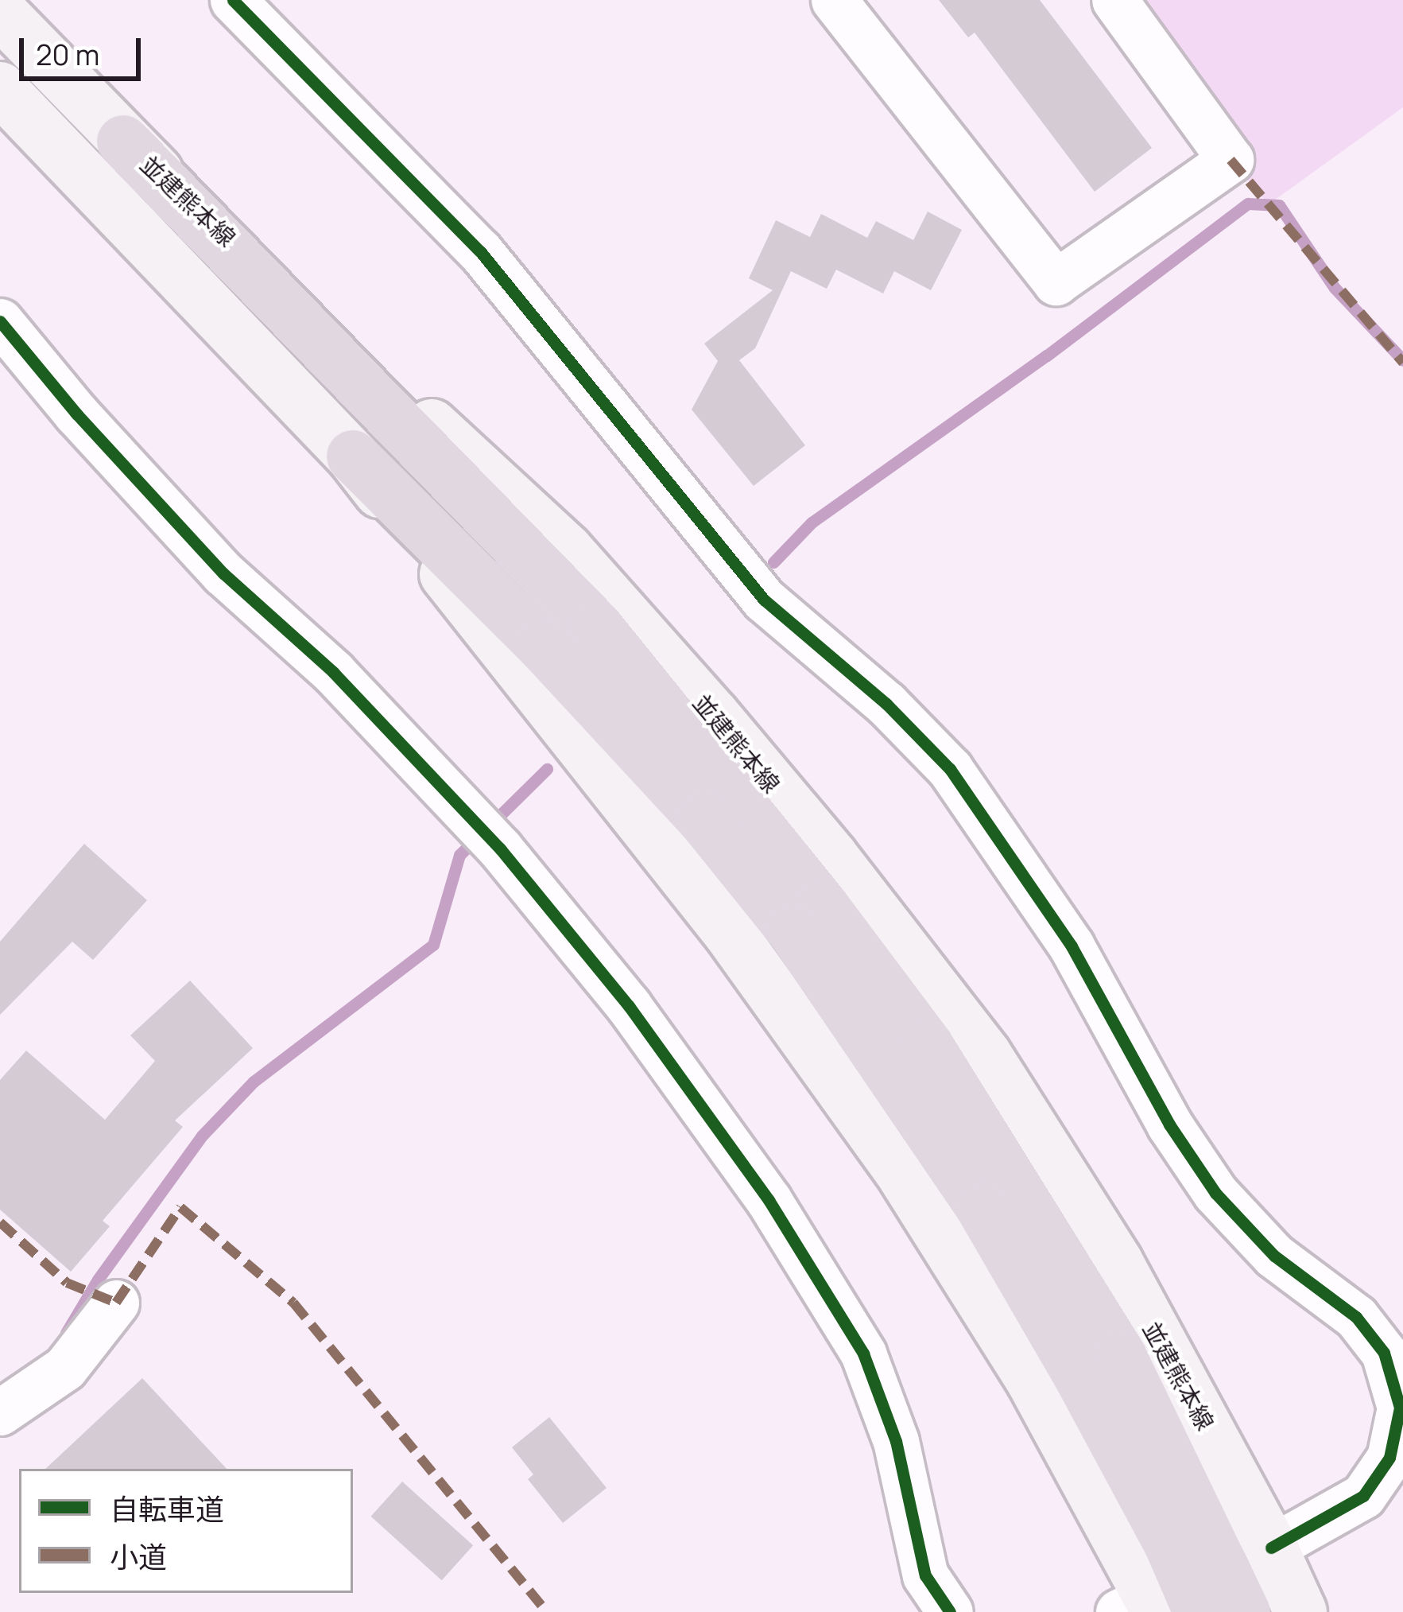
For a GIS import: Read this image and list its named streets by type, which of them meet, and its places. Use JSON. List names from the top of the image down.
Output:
{
  "streets": {
    "main road": ["並建熊本線"]
  },
  "legend": ["自転車道", "小道"],
  "scale_bar": "20 m"
}
